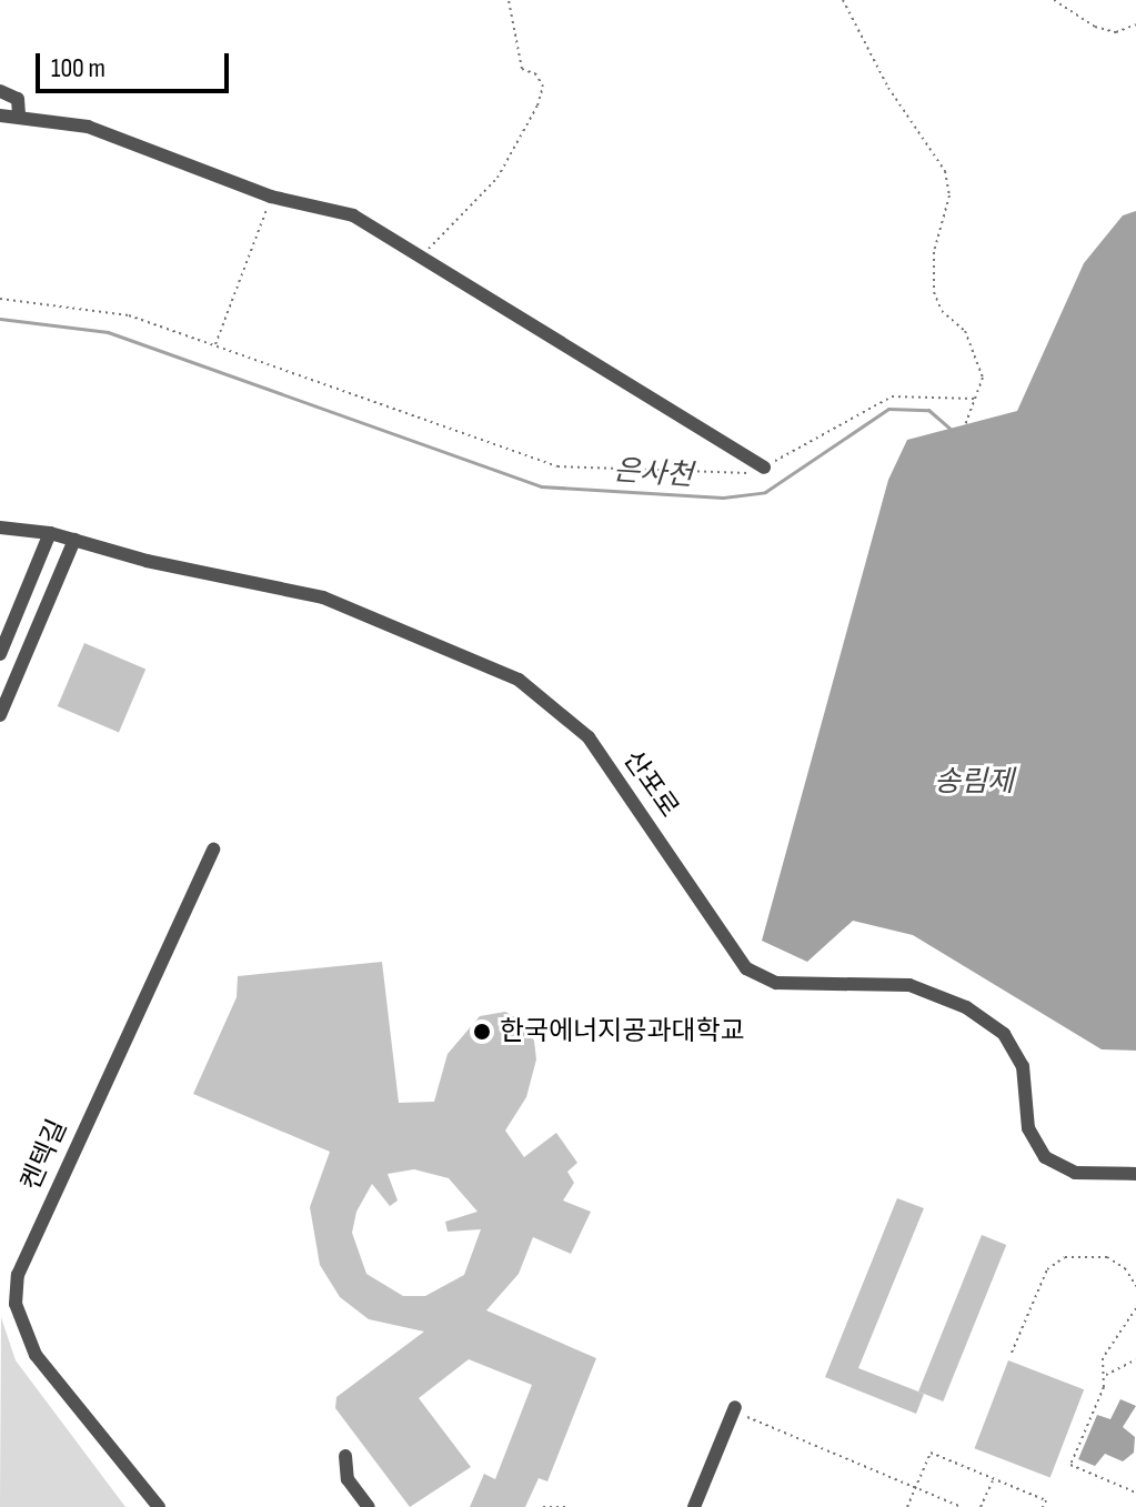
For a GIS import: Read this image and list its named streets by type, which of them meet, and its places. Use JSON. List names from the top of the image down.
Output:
{
  "streets": {
    "street": ["산포로", "켄텍길"]
  },
  "water": ["은사천", "송림제"],
  "places": ["한국에너지공과대학교"],
  "scale_bar": "100 m"
}
